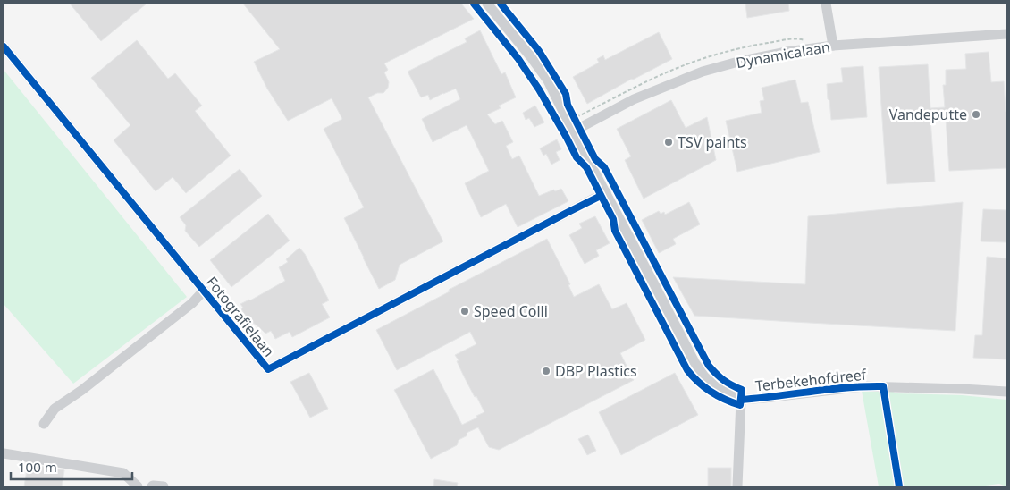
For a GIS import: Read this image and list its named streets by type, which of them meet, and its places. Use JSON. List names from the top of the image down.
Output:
{
  "streets": {
    "street": ["Dynamicalaan", "Fotografielaan", "Terbekehofdreef"]
  },
  "crossings": [
    ["Dynamicalaan", "Terbekehofdreef"],
    ["Fotografielaan", "Terbekehofdreef"]
  ],
  "places": [
    "Vandeputte",
    "TSV paints",
    "Speed Colli",
    "DBP Plastics"
  ],
  "scale_bar": "100 m"
}
